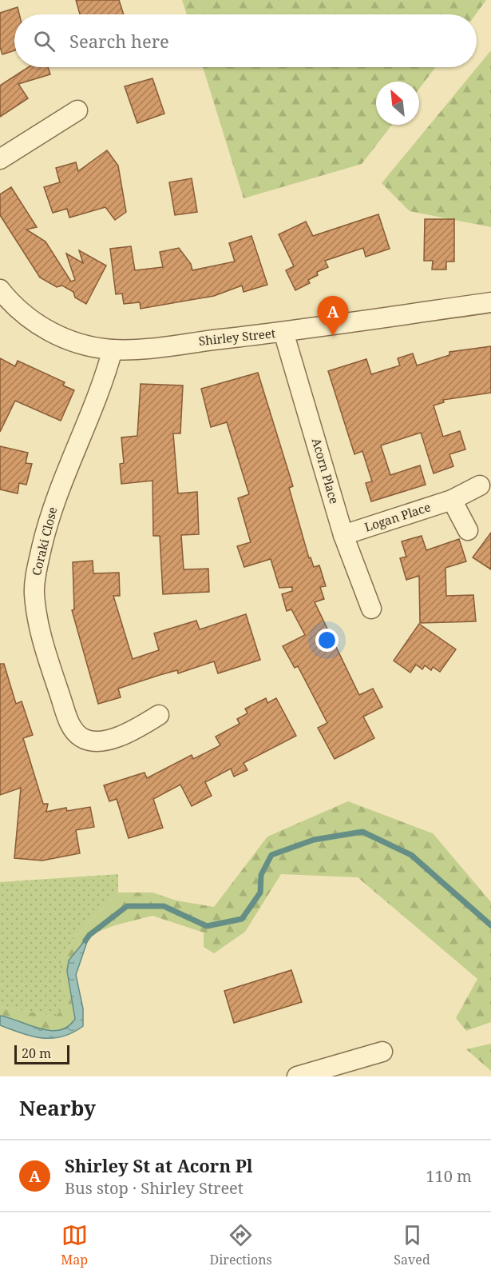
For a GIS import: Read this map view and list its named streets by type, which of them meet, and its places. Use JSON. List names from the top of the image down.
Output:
{
  "streets": {
    "street": [
      "Shirley Street",
      "Acorn Place",
      "Logan Place",
      "Coraki Close"
    ]
  },
  "crossings": [
    ["Shirley Street", "Acorn Place"],
    ["Shirley Street", "Coraki Close"],
    ["Acorn Place", "Logan Place"]
  ],
  "scale_bar": "20 m",
  "north": "top left",
  "page": {
    "search": "Search here",
    "pins": "A",
    "scale": "20 m",
    "heading": "Nearby",
    "list": [
      {
        "mark": "A",
        "name": "Shirley St at Acorn Pl",
        "note": "Bus stop · Shirley Street",
        "value": "110 m"
      }
    ],
    "nav": ["Map", "Directions", "Saved"]
  }
}
